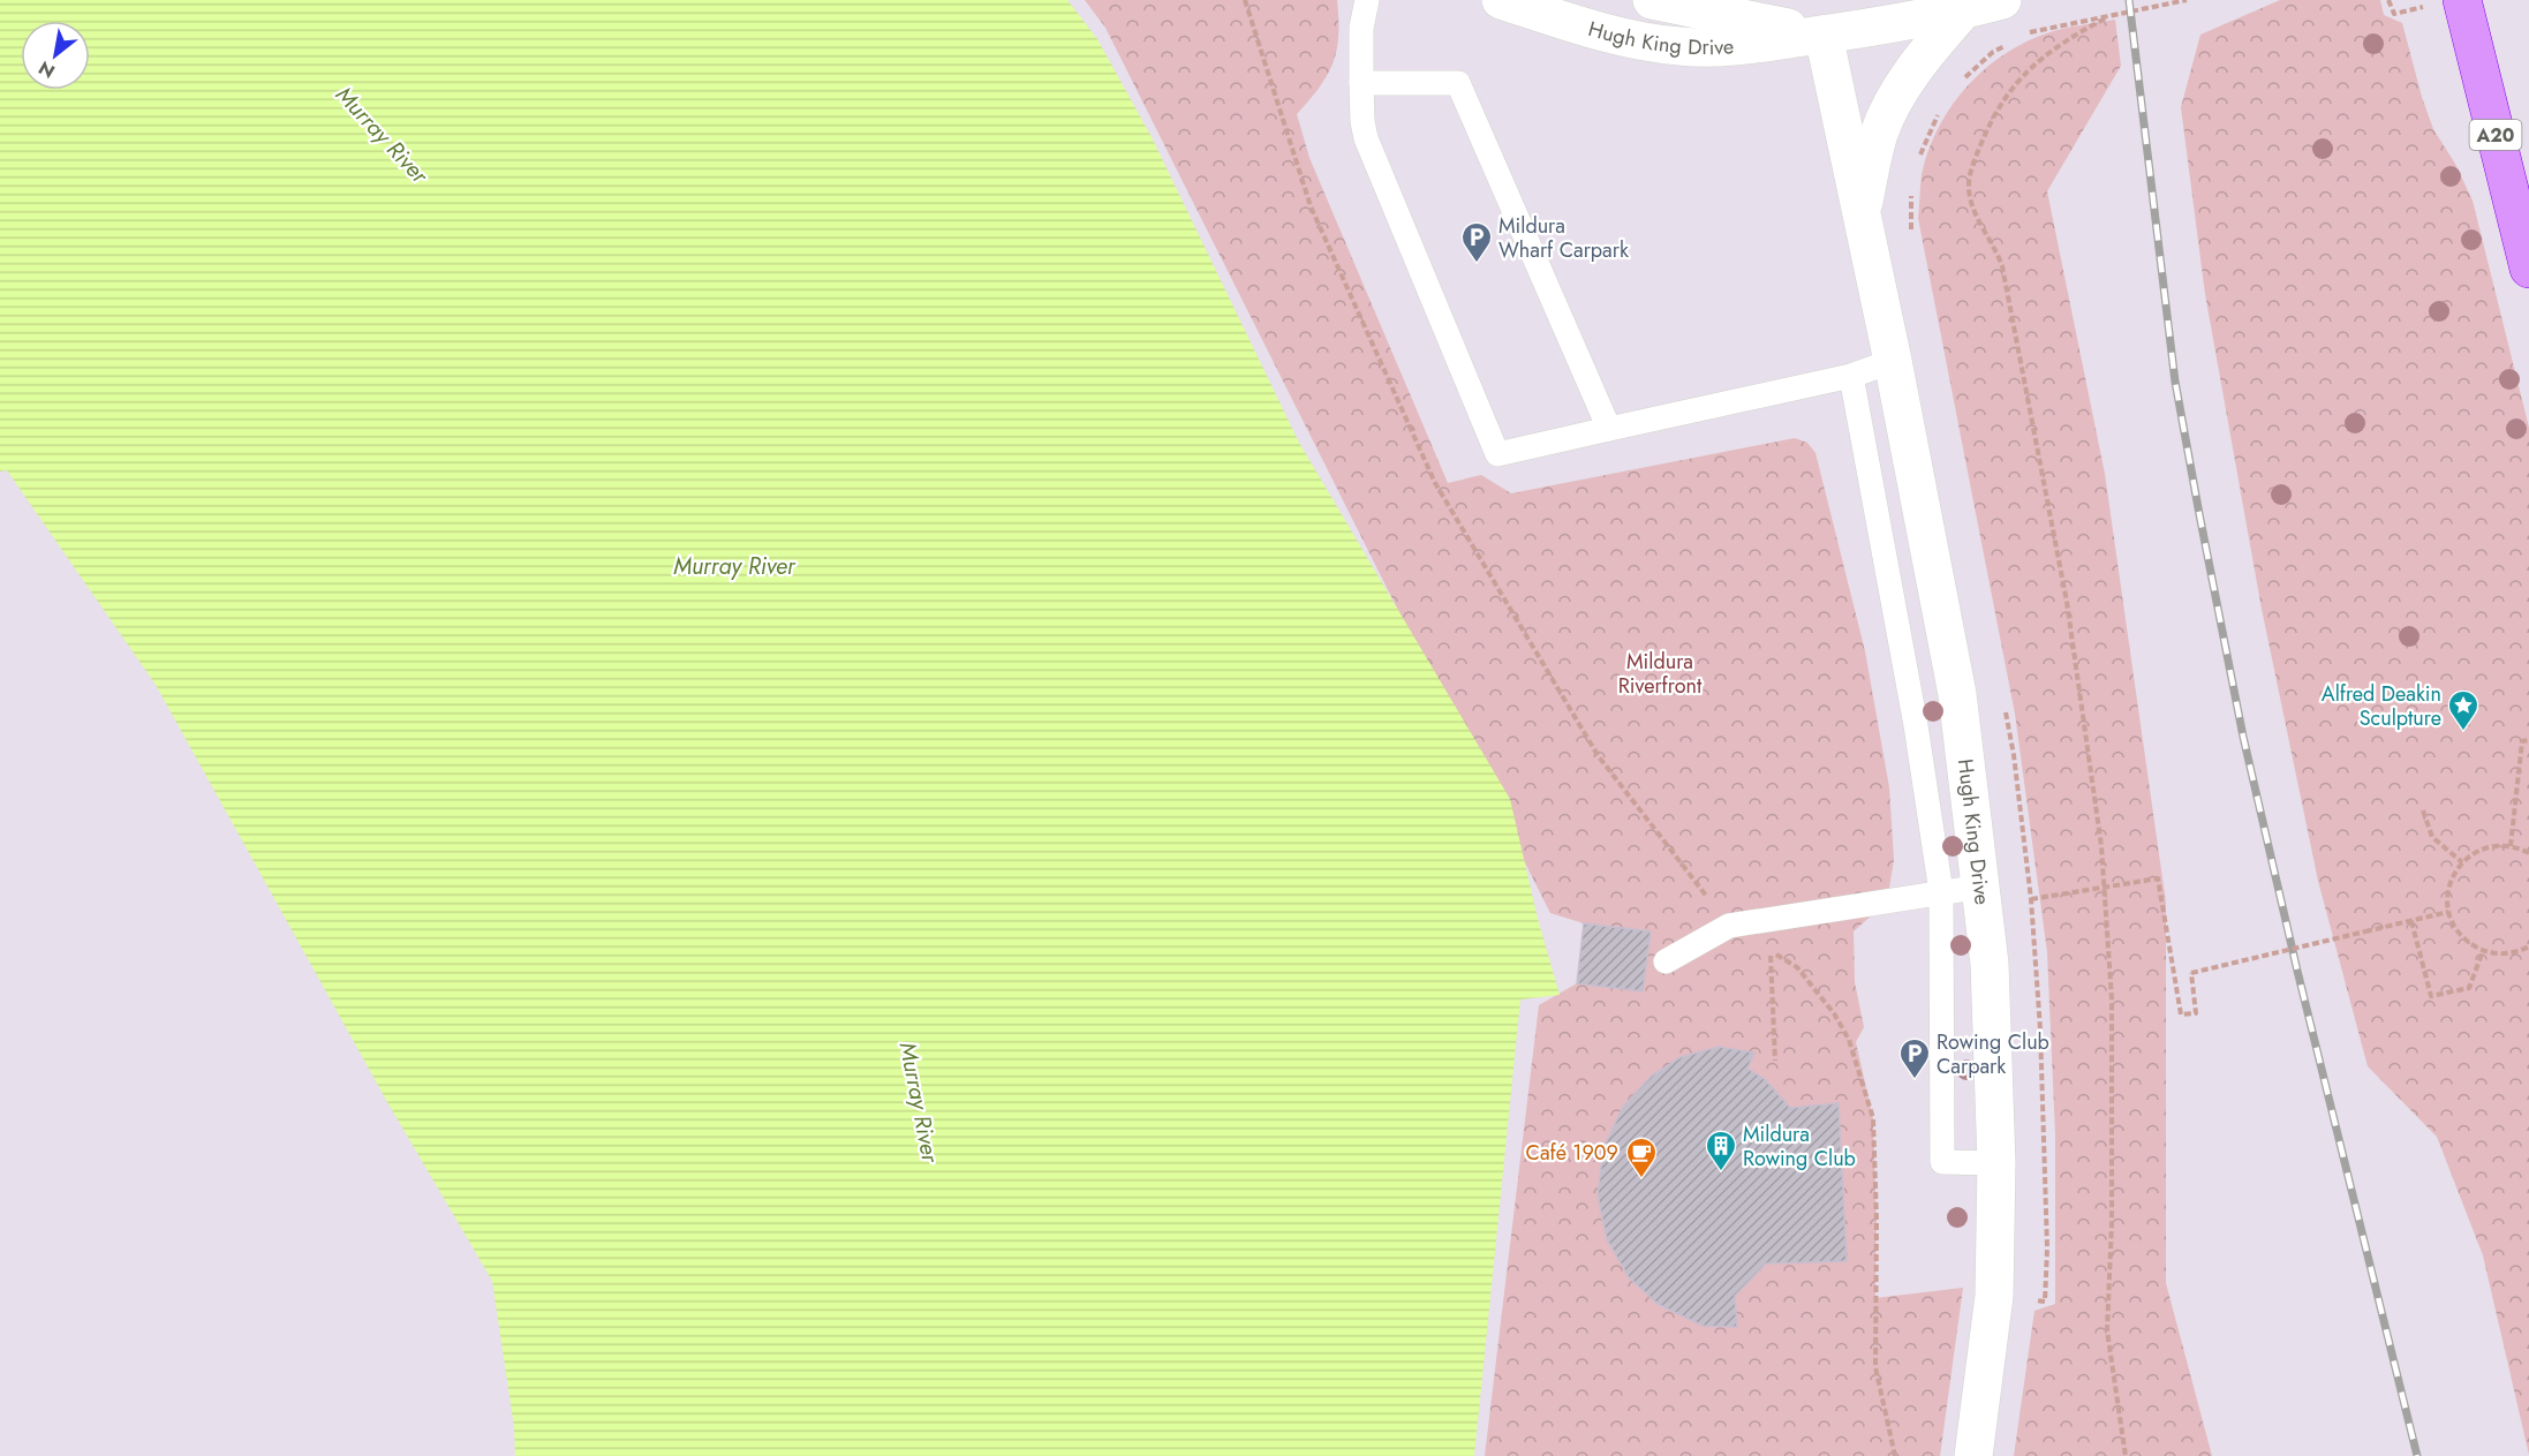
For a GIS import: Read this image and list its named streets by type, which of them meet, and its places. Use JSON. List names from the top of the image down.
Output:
{
  "streets": {
    "highway": ["A20"],
    "street": ["Hugh King Drive"]
  },
  "water": ["Murray River"],
  "parks": ["Mildura Riverfront"],
  "places": {
    "parking": ["Mildura Wharf Carpark", "Rowing Club Carpark"],
    "place": ["Alfred Deakin Sculpture"],
    "building": ["Mildura Rowing Club"],
    "cafe": ["Café 1909"]
  },
  "north": "bottom left"
}
